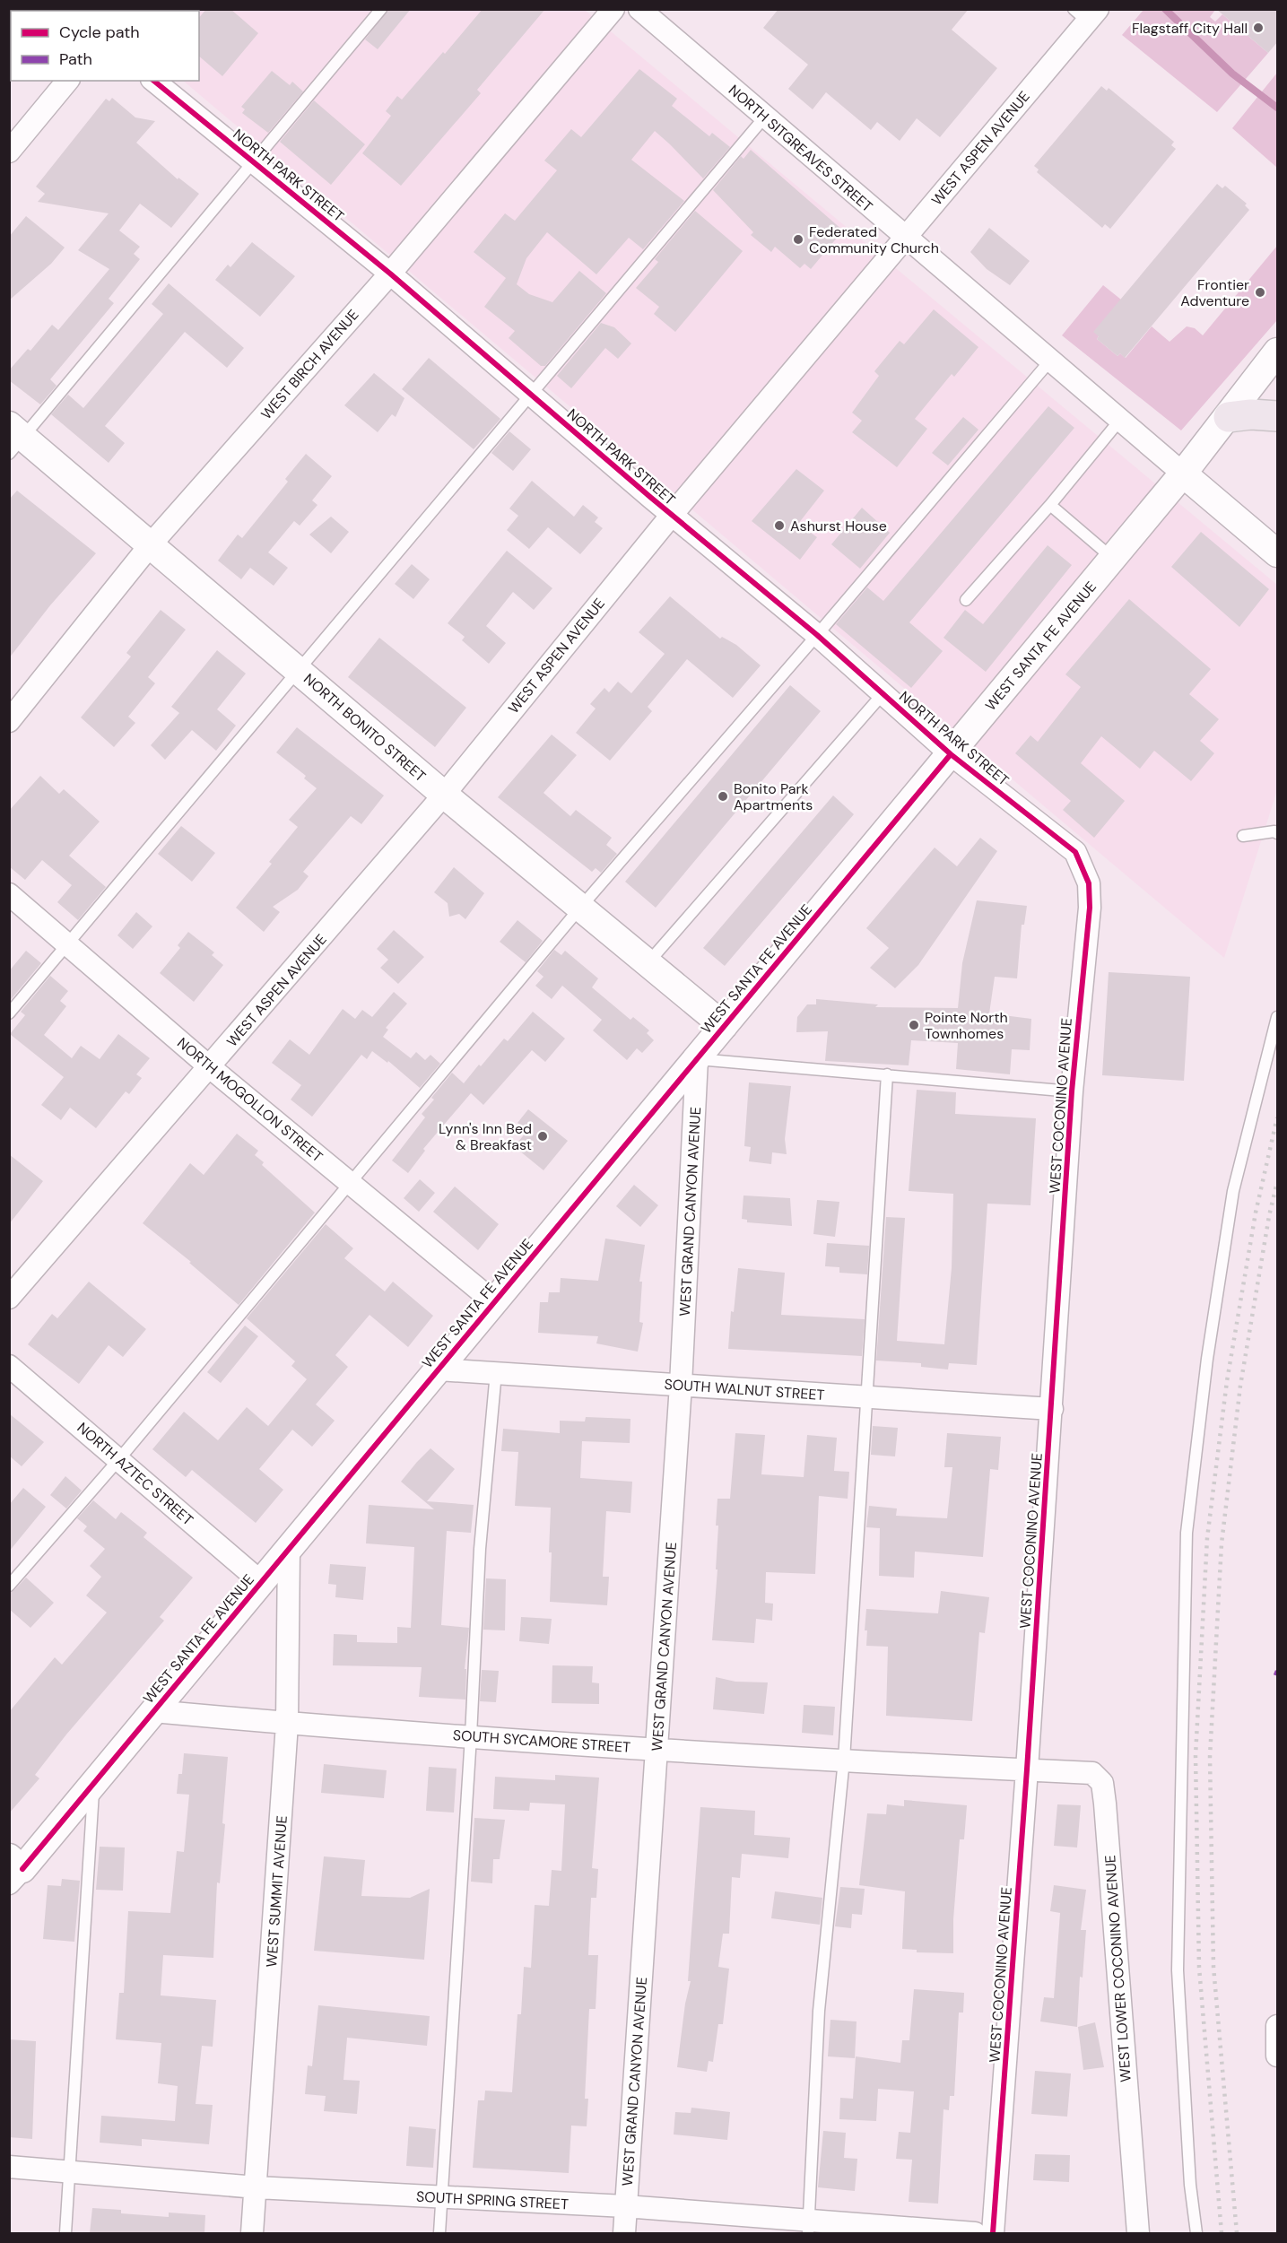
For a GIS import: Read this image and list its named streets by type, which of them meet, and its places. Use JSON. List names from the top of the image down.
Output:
{
  "streets": {
    "street": [
      "NORTH SITGREAVES STREET",
      "WEST ASPEN AVENUE",
      "NORTH PARK STREET",
      "WEST BIRCH AVENUE",
      "WEST SANTA FE AVENUE",
      "NORTH BONITO STREET",
      "NORTH MOGOLLON STREET",
      "WEST COCONINO AVENUE",
      "WEST GRAND CANYON AVENUE",
      "SOUTH WALNUT STREET",
      "NORTH AZTEC STREET",
      "SOUTH SYCAMORE STREET",
      "WEST SUMMIT AVENUE",
      "WEST LOWER COCONINO AVENUE",
      "SOUTH SPRING STREET"
    ]
  },
  "crossings": [
    ["NORTH SITGREAVES STREET", "WEST ASPEN AVENUE"],
    ["NORTH SITGREAVES STREET", "WEST SANTA FE AVENUE"],
    ["WEST ASPEN AVENUE", "NORTH PARK STREET"],
    ["WEST ASPEN AVENUE", "NORTH BONITO STREET"],
    ["WEST ASPEN AVENUE", "NORTH MOGOLLON STREET"],
    ["NORTH PARK STREET", "WEST BIRCH AVENUE"],
    ["NORTH PARK STREET", "WEST SANTA FE AVENUE"],
    ["NORTH PARK STREET", "WEST COCONINO AVENUE"],
    ["WEST BIRCH AVENUE", "NORTH BONITO STREET"],
    ["WEST SANTA FE AVENUE", "NORTH BONITO STREET"],
    ["WEST SANTA FE AVENUE", "NORTH MOGOLLON STREET"],
    ["WEST SANTA FE AVENUE", "WEST GRAND CANYON AVENUE"],
    ["WEST SANTA FE AVENUE", "SOUTH WALNUT STREET"],
    ["WEST SANTA FE AVENUE", "NORTH AZTEC STREET"],
    ["WEST SANTA FE AVENUE", "SOUTH SYCAMORE STREET"],
    ["WEST SANTA FE AVENUE", "WEST SUMMIT AVENUE"],
    ["WEST COCONINO AVENUE", "SOUTH WALNUT STREET"],
    ["WEST COCONINO AVENUE", "SOUTH SYCAMORE STREET"],
    ["WEST COCONINO AVENUE", "WEST LOWER COCONINO AVENUE"],
    ["WEST GRAND CANYON AVENUE", "SOUTH WALNUT STREET"],
    ["WEST GRAND CANYON AVENUE", "SOUTH SYCAMORE STREET"],
    ["WEST GRAND CANYON AVENUE", "SOUTH SPRING STREET"],
    ["SOUTH SYCAMORE STREET", "WEST SUMMIT AVENUE"],
    ["SOUTH SYCAMORE STREET", "WEST LOWER COCONINO AVENUE"],
    ["WEST SUMMIT AVENUE", "SOUTH SPRING STREET"]
  ],
  "places": [
    "Flagstaff City Hall",
    "Federated Community Church",
    "Frontier Adventure",
    "Ashurst House",
    "Bonito Park Apartments",
    "Pointe North Townhomes",
    "Lynn's Inn Bed & Breakfast"
  ],
  "legend": ["Cycle path", "Path"]
}
